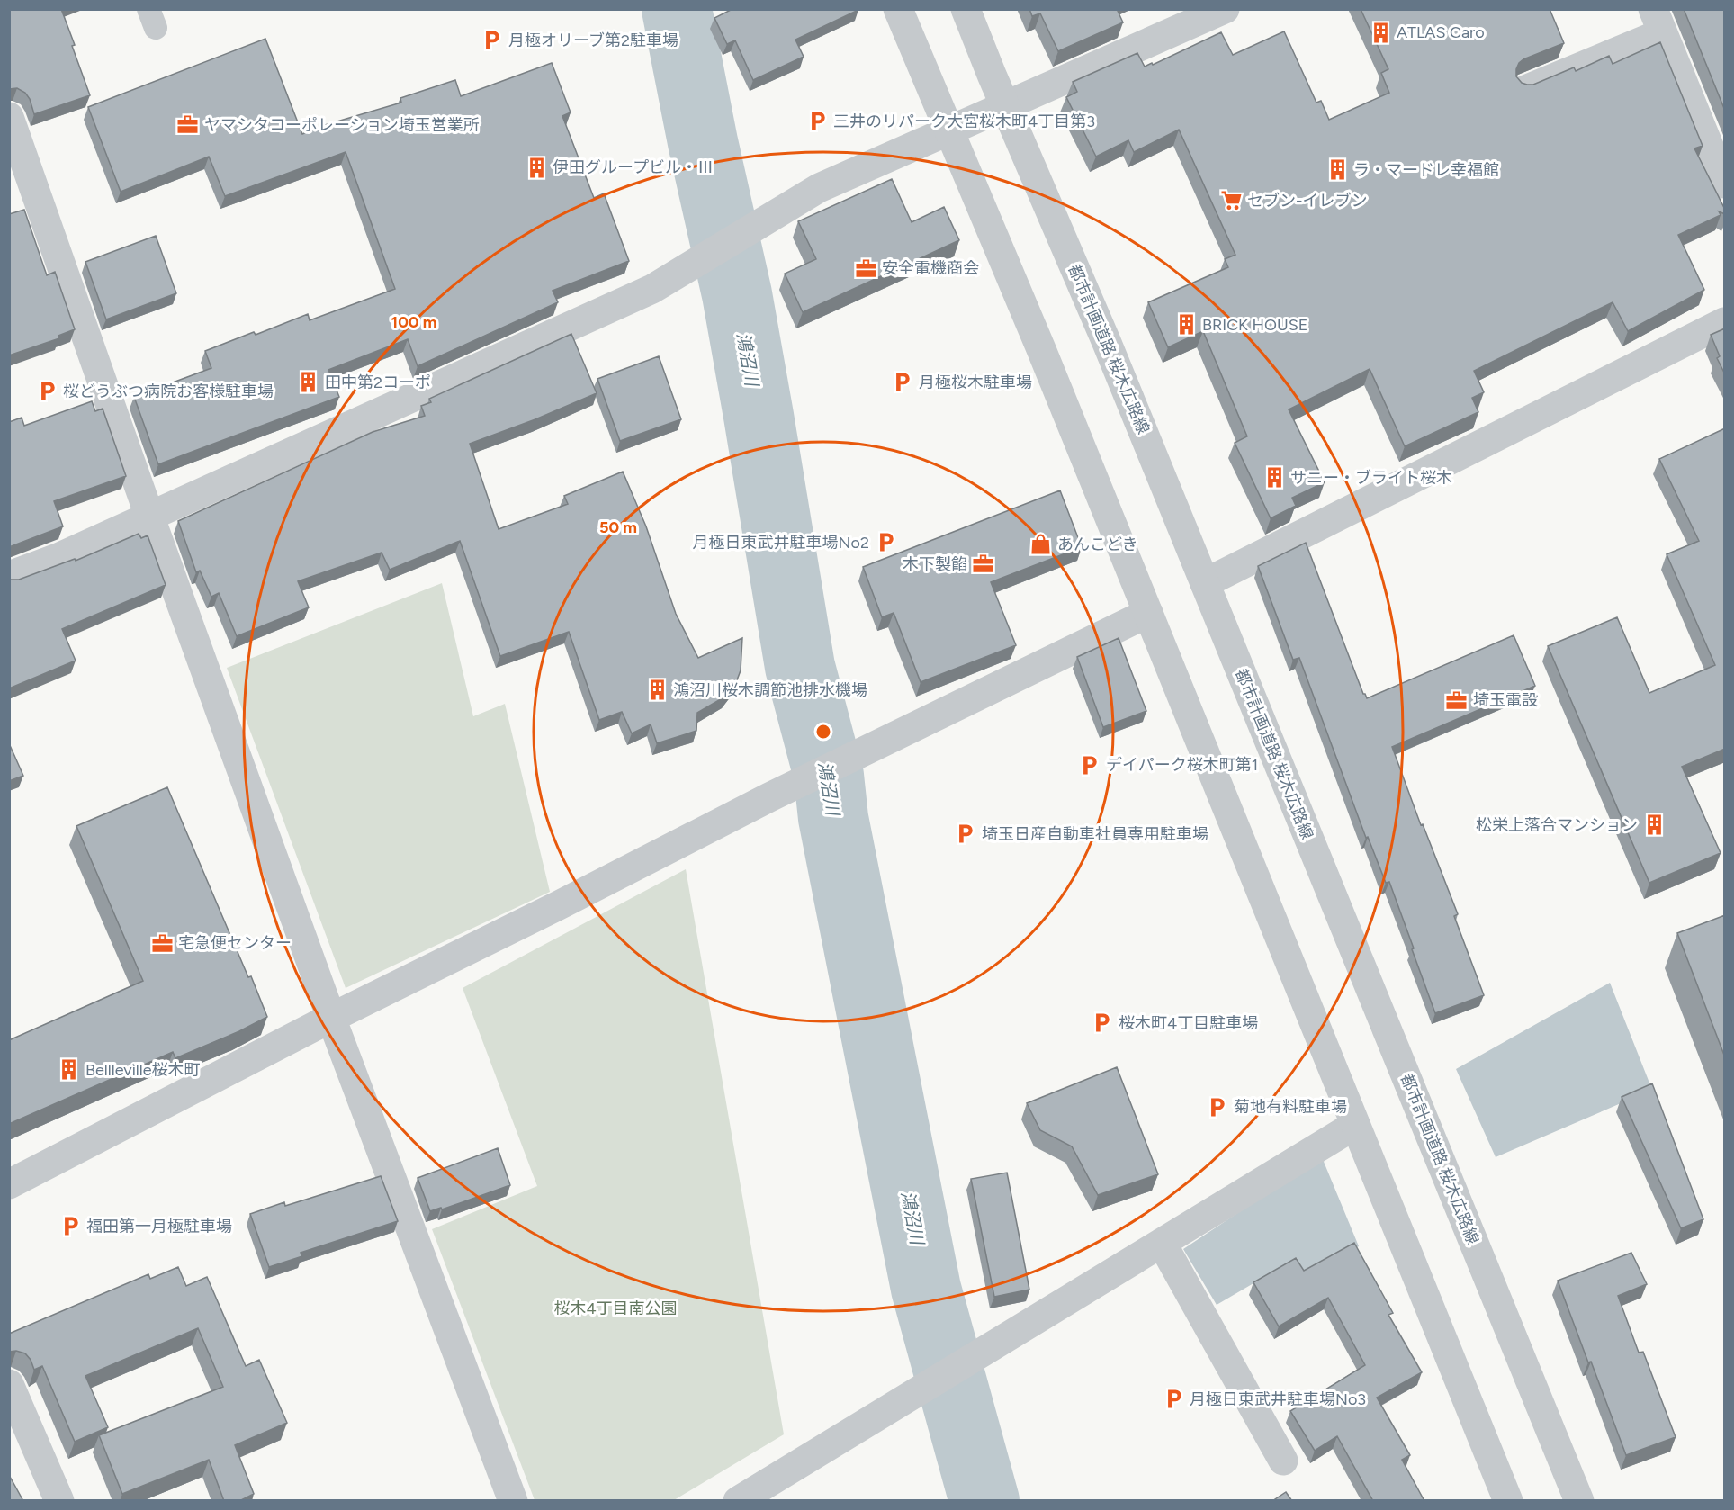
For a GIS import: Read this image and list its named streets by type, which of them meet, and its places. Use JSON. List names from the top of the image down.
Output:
{
  "streets": {
    "street": ["都市計画道路 桜木広路線"]
  },
  "water": ["鴻沼川"],
  "parks": ["桜木4丁目南公園"],
  "places": {
    "building": [
      "ATLAS Caro",
      "伊田グループビル・Ⅲ",
      "ラ・マードレ幸福館",
      "BRICK HOUSE",
      "田中第2コーポ",
      "サニー・ブライト桜木",
      "鴻沼川桜木調節池排水機場",
      "松栄上落合マンション",
      "Bellleville桜木町"
    ],
    "parking": [
      "月極オリーブ第2駐車場",
      "三井のリパーク大宮桜木町4丁目第3",
      "月極桜木駐車場",
      "桜どうぶつ病院お客様駐車場",
      "月極日東武井駐車場No2",
      "デイパーク桜木町第1",
      "埼玉日産自動車社員専用駐車場",
      "桜木町4丁目駐車場",
      "菊地有料駐車場",
      "福田第一月極駐車場",
      "月極日東武井駐車場No3"
    ],
    "office": [
      "ヤマシタコーポレーション埼玉営業所",
      "安全電機商会",
      "木下製餡",
      "埼玉電設",
      "宅急便センター"
    ],
    "supermarket": ["セブン-イレブン"],
    "shop": ["あんこどき"]
  },
  "rings": ["100 m", "50 m"]
}
